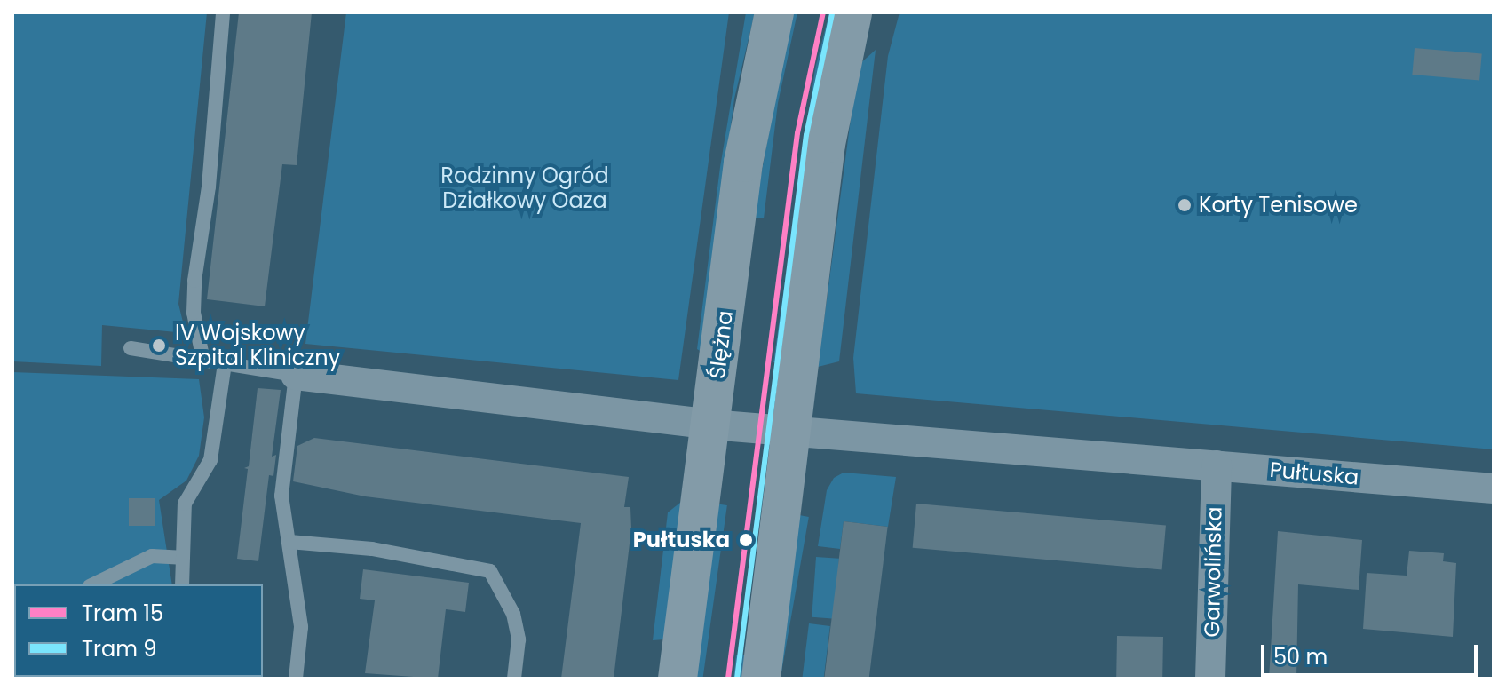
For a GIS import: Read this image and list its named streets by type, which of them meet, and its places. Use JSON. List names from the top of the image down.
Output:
{
  "streets": {
    "main road": ["Ślężna"],
    "street": ["Pułtuska", "Garwolińska"]
  },
  "crossings": [
    ["Ślężna", "Pułtuska"],
    ["Pułtuska", "Garwolińska"]
  ],
  "parks": ["Rodzinny Ogród Działkowy Oaza"],
  "places": ["Korty Tenisowe", "IV Wojskowy Szpital Kliniczny", "Pułtuska"],
  "lines": ["tram line 15", "tram line 9"],
  "legend": ["Tram 15", "Tram 9"],
  "scale_bar": "50 m"
}
